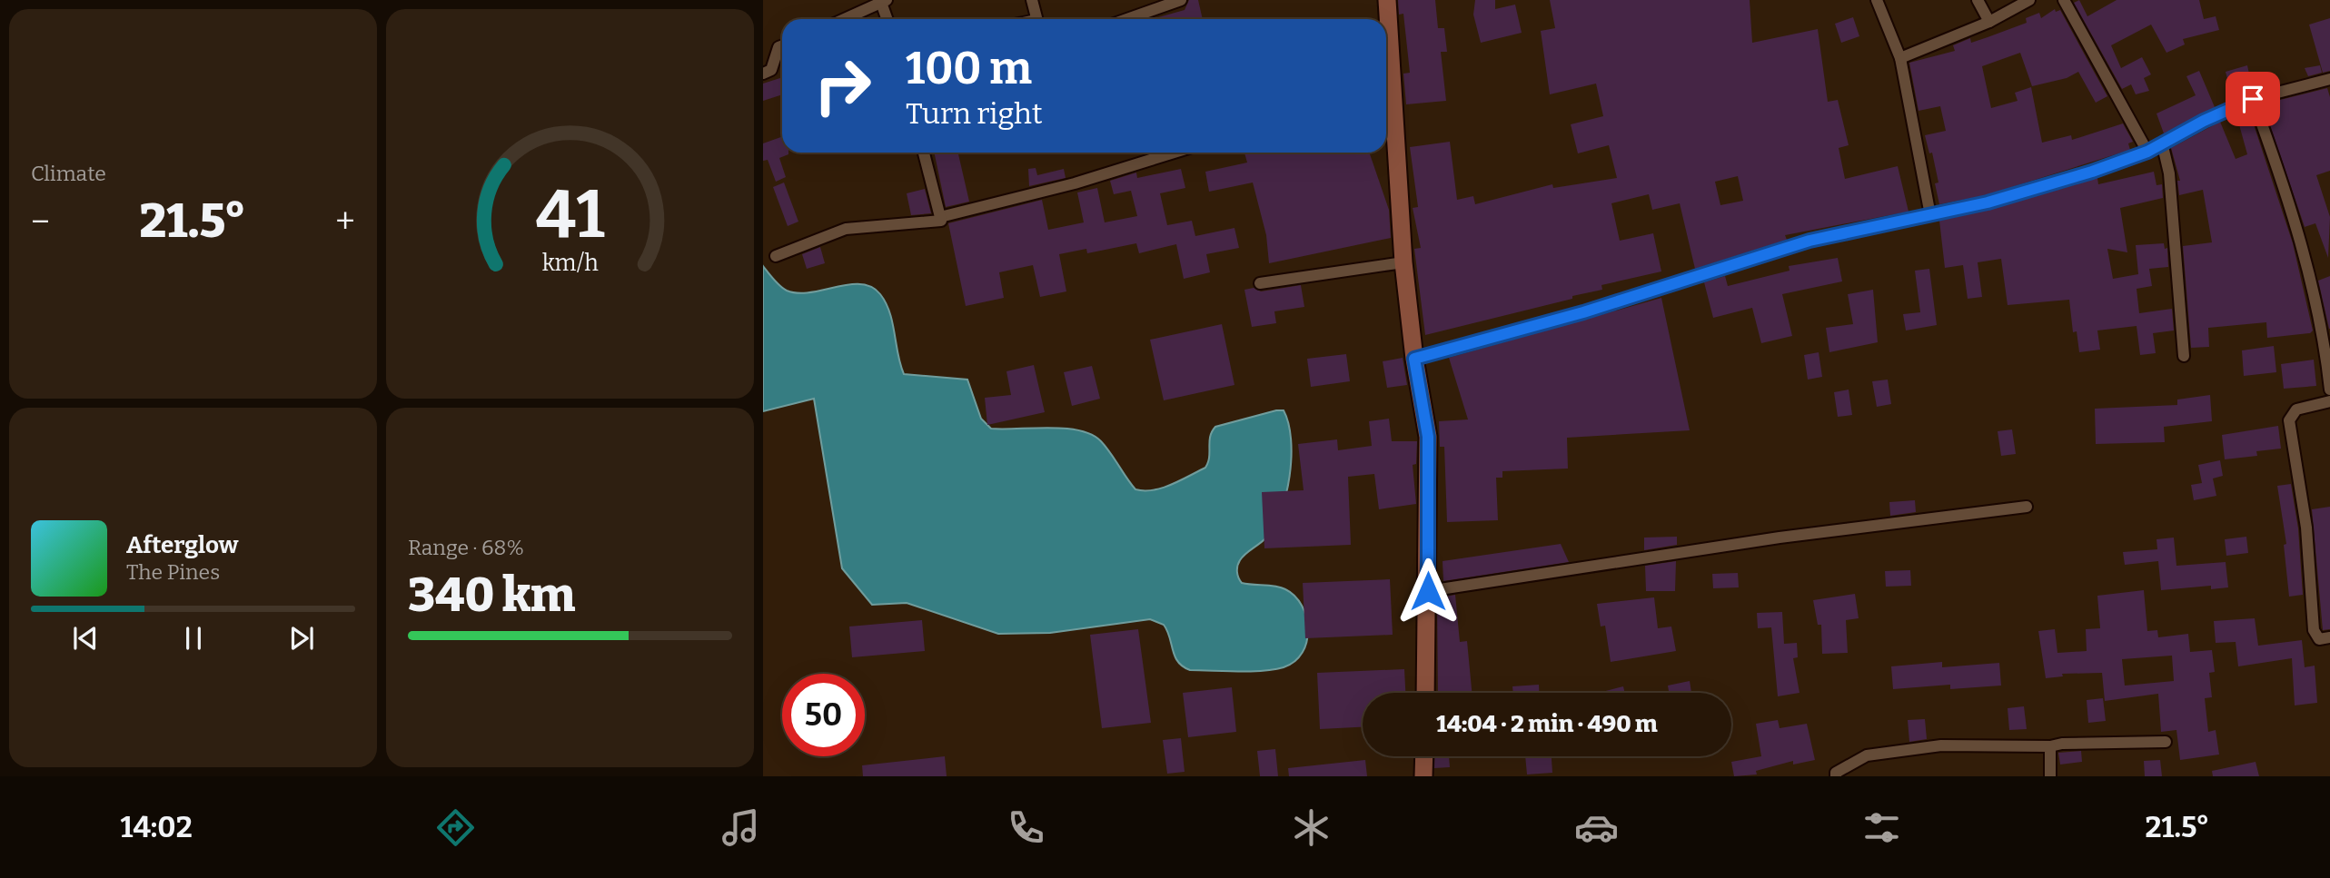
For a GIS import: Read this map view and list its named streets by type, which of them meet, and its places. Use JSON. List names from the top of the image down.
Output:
{
  "page": {
    "tile": [
      "Climate",
      ["Range · 68%", "340 km"]
    ],
    "turn": ["100 m", "Turn right"],
    "heat": ["−", "21.5°", "+"],
    "song": ["Afterglow", "The Pines"],
    "limit": "50",
    "trip": "14:04 · 2 min · 490 m",
    "tabs": ["14:02", "21.5°"],
    "gauge": ["41", "km/h"]
  }
}
